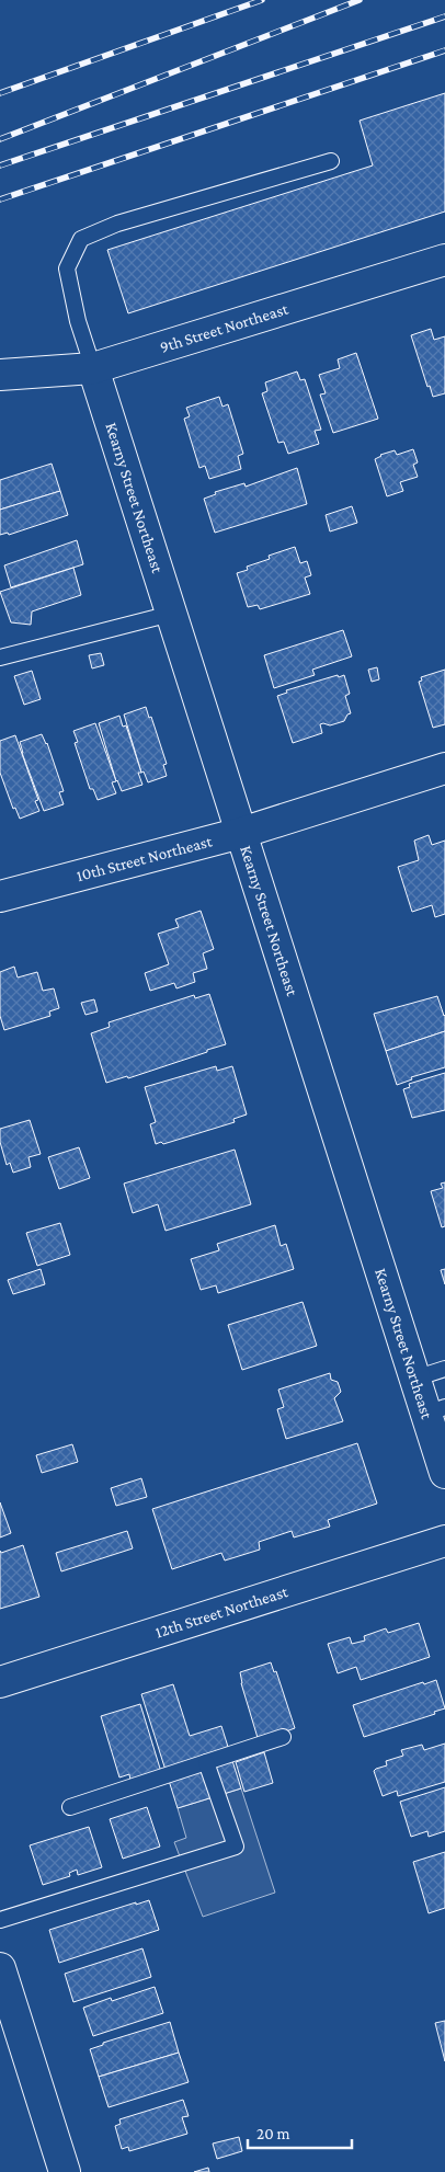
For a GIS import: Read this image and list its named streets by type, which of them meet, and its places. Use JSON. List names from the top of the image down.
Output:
{
  "streets": {
    "street": [
      "9th Street Northeast",
      "Kearny Street Northeast",
      "10th Street Northeast",
      "12th Street Northeast"
    ]
  },
  "crossings": [
    ["9th Street Northeast", "Kearny Street Northeast"],
    ["Kearny Street Northeast", "10th Street Northeast"]
  ],
  "scale_bar": "20 m"
}
